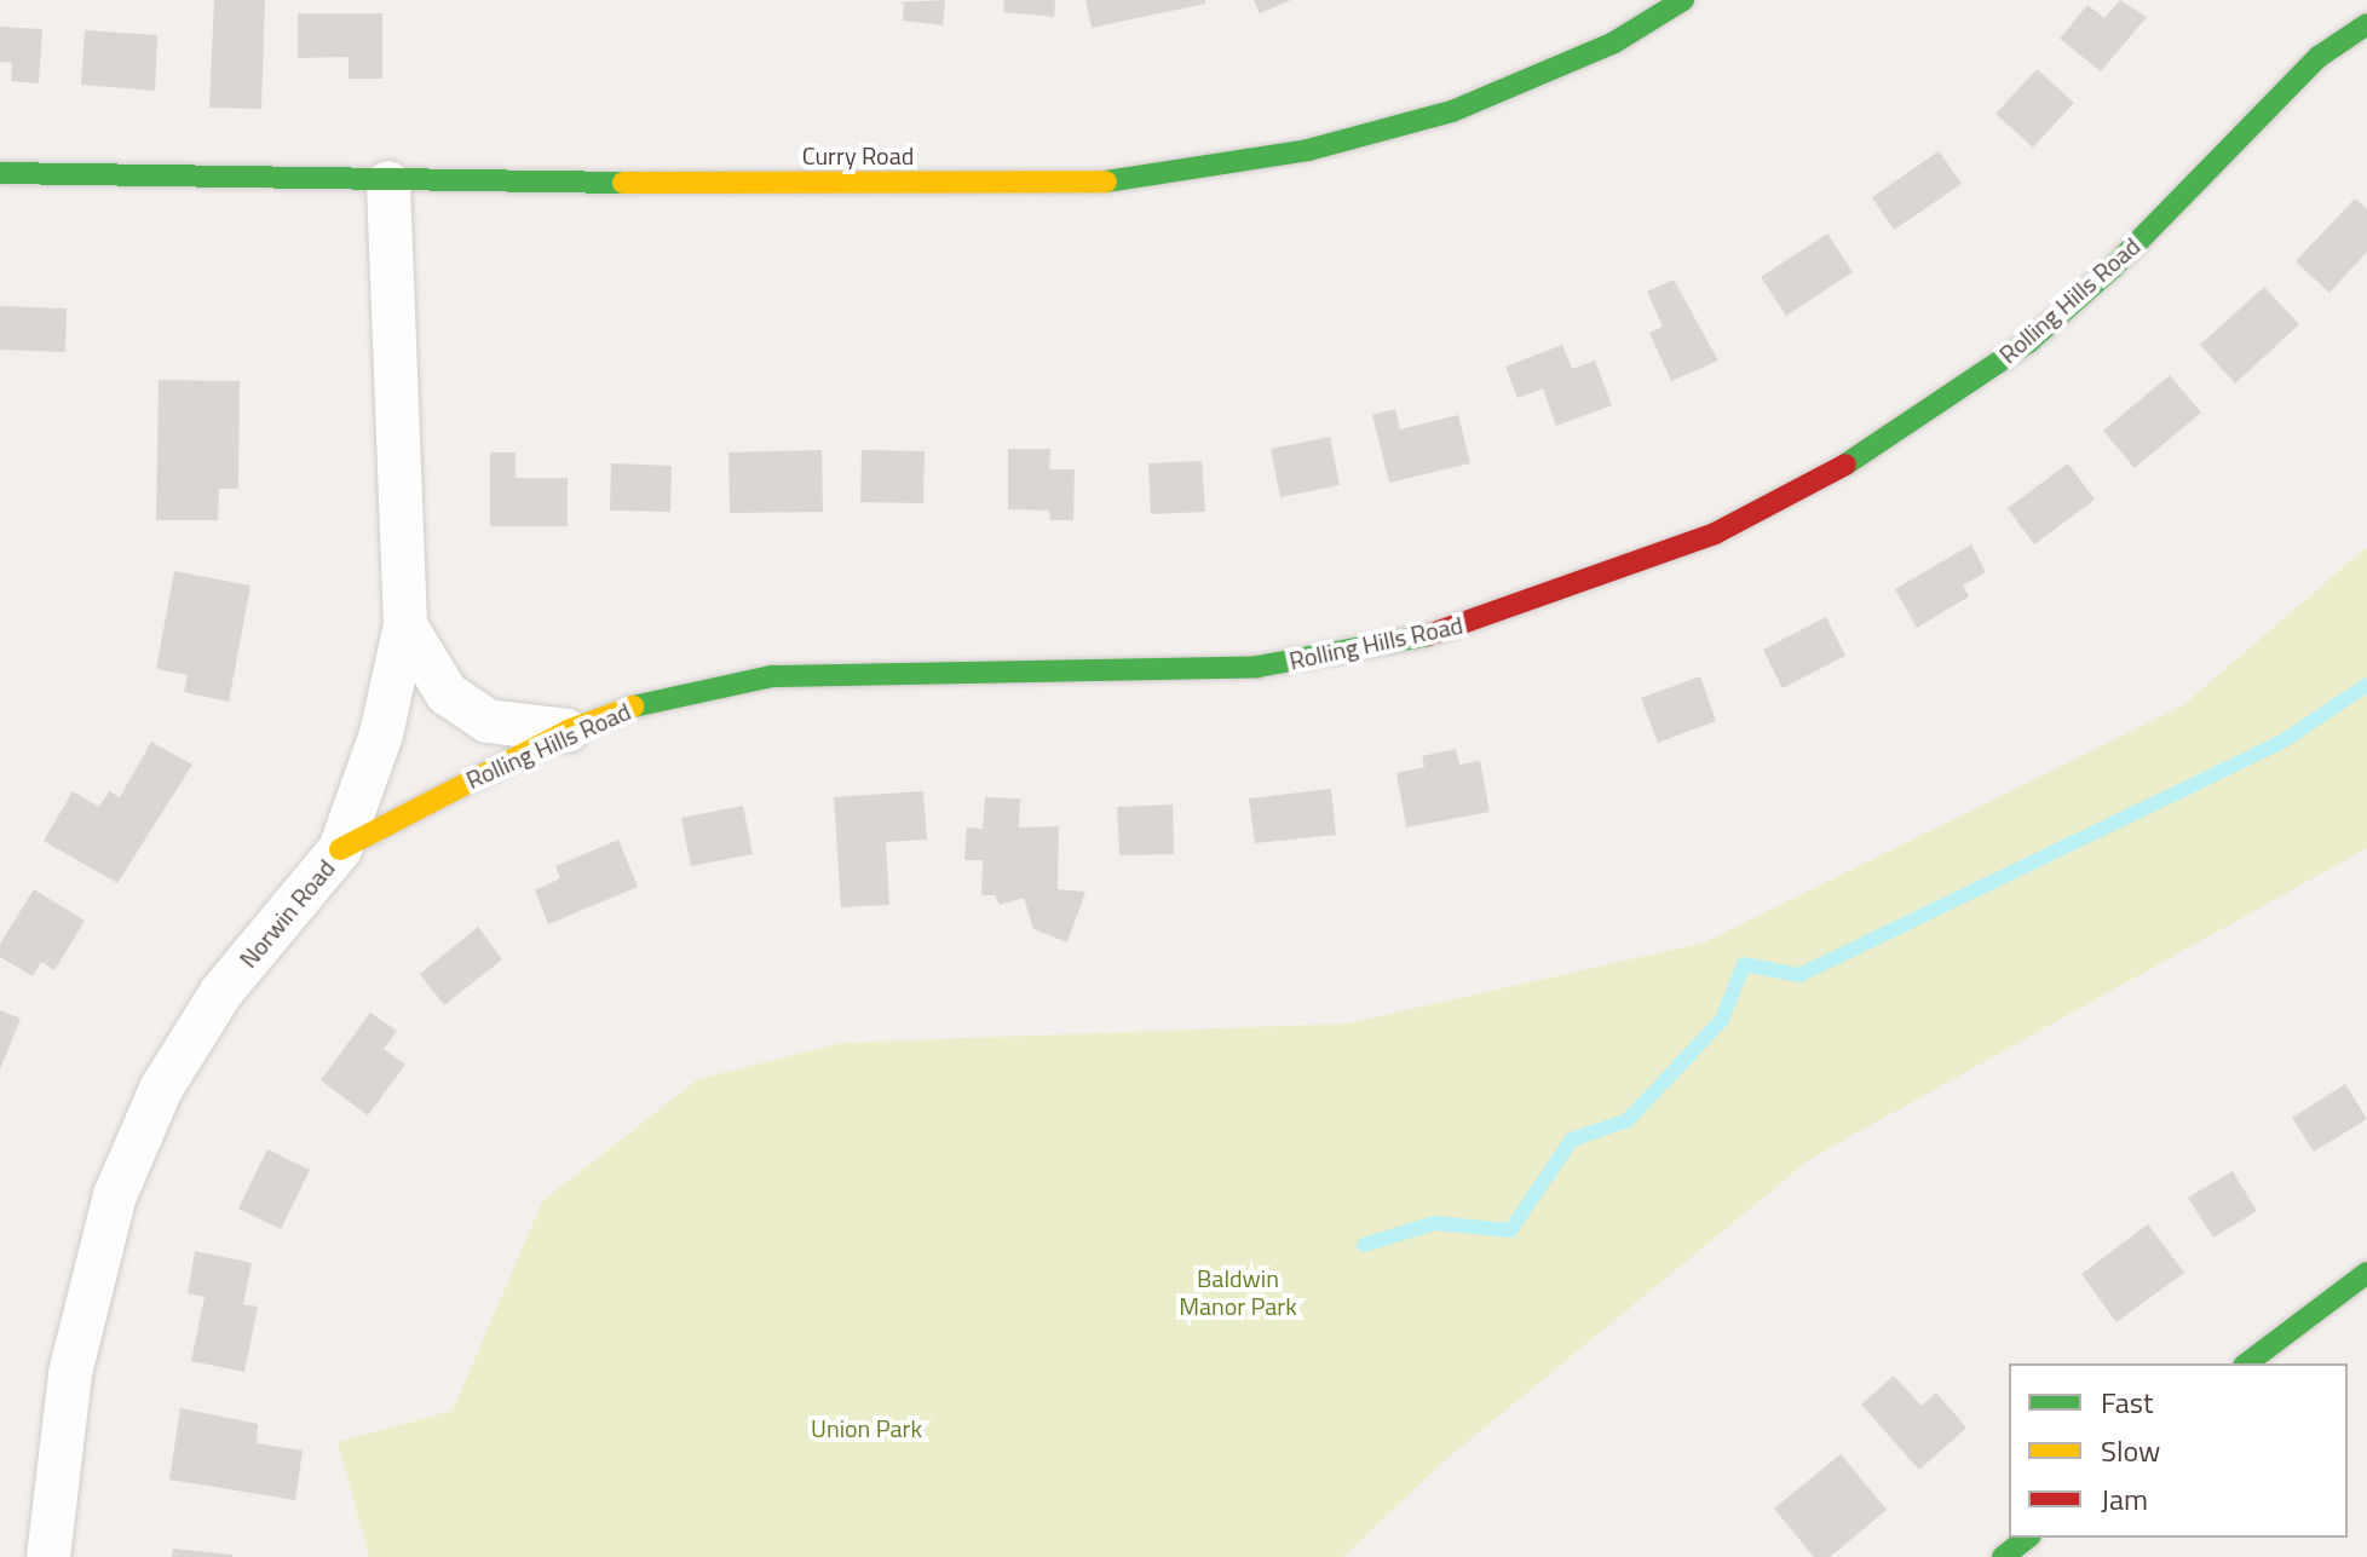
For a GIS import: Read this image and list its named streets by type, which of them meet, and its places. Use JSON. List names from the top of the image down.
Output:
{
  "streets": {
    "street": ["Curry Road", "Rolling Hills Road", "Norwin Road"]
  },
  "crossings": [
    ["Curry Road", "Norwin Road"],
    ["Rolling Hills Road", "Norwin Road"]
  ],
  "parks": ["Baldwin Manor Park", "Union Park"],
  "legend": ["Fast", "Slow", "Jam"]
}
